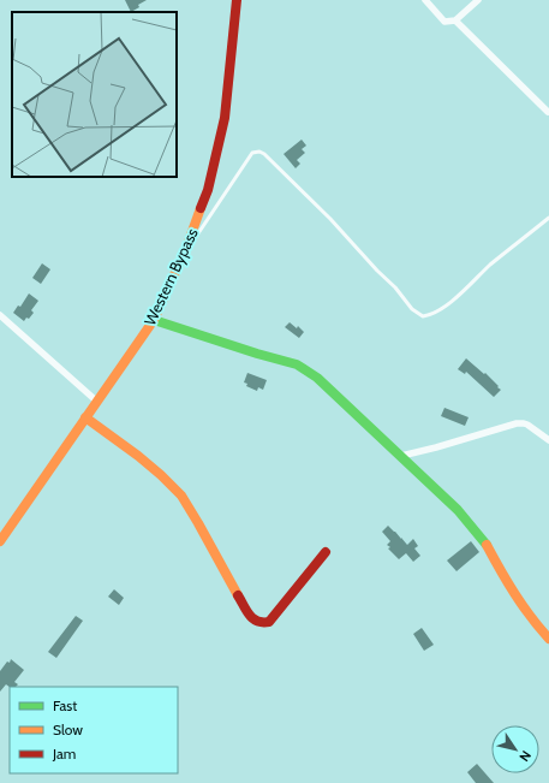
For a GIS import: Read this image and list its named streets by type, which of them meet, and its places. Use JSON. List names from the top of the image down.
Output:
{
  "streets": {
    "street": ["Western Bypass"]
  },
  "legend": ["Fast", "Slow", "Jam"],
  "north": "bottom right"
}
